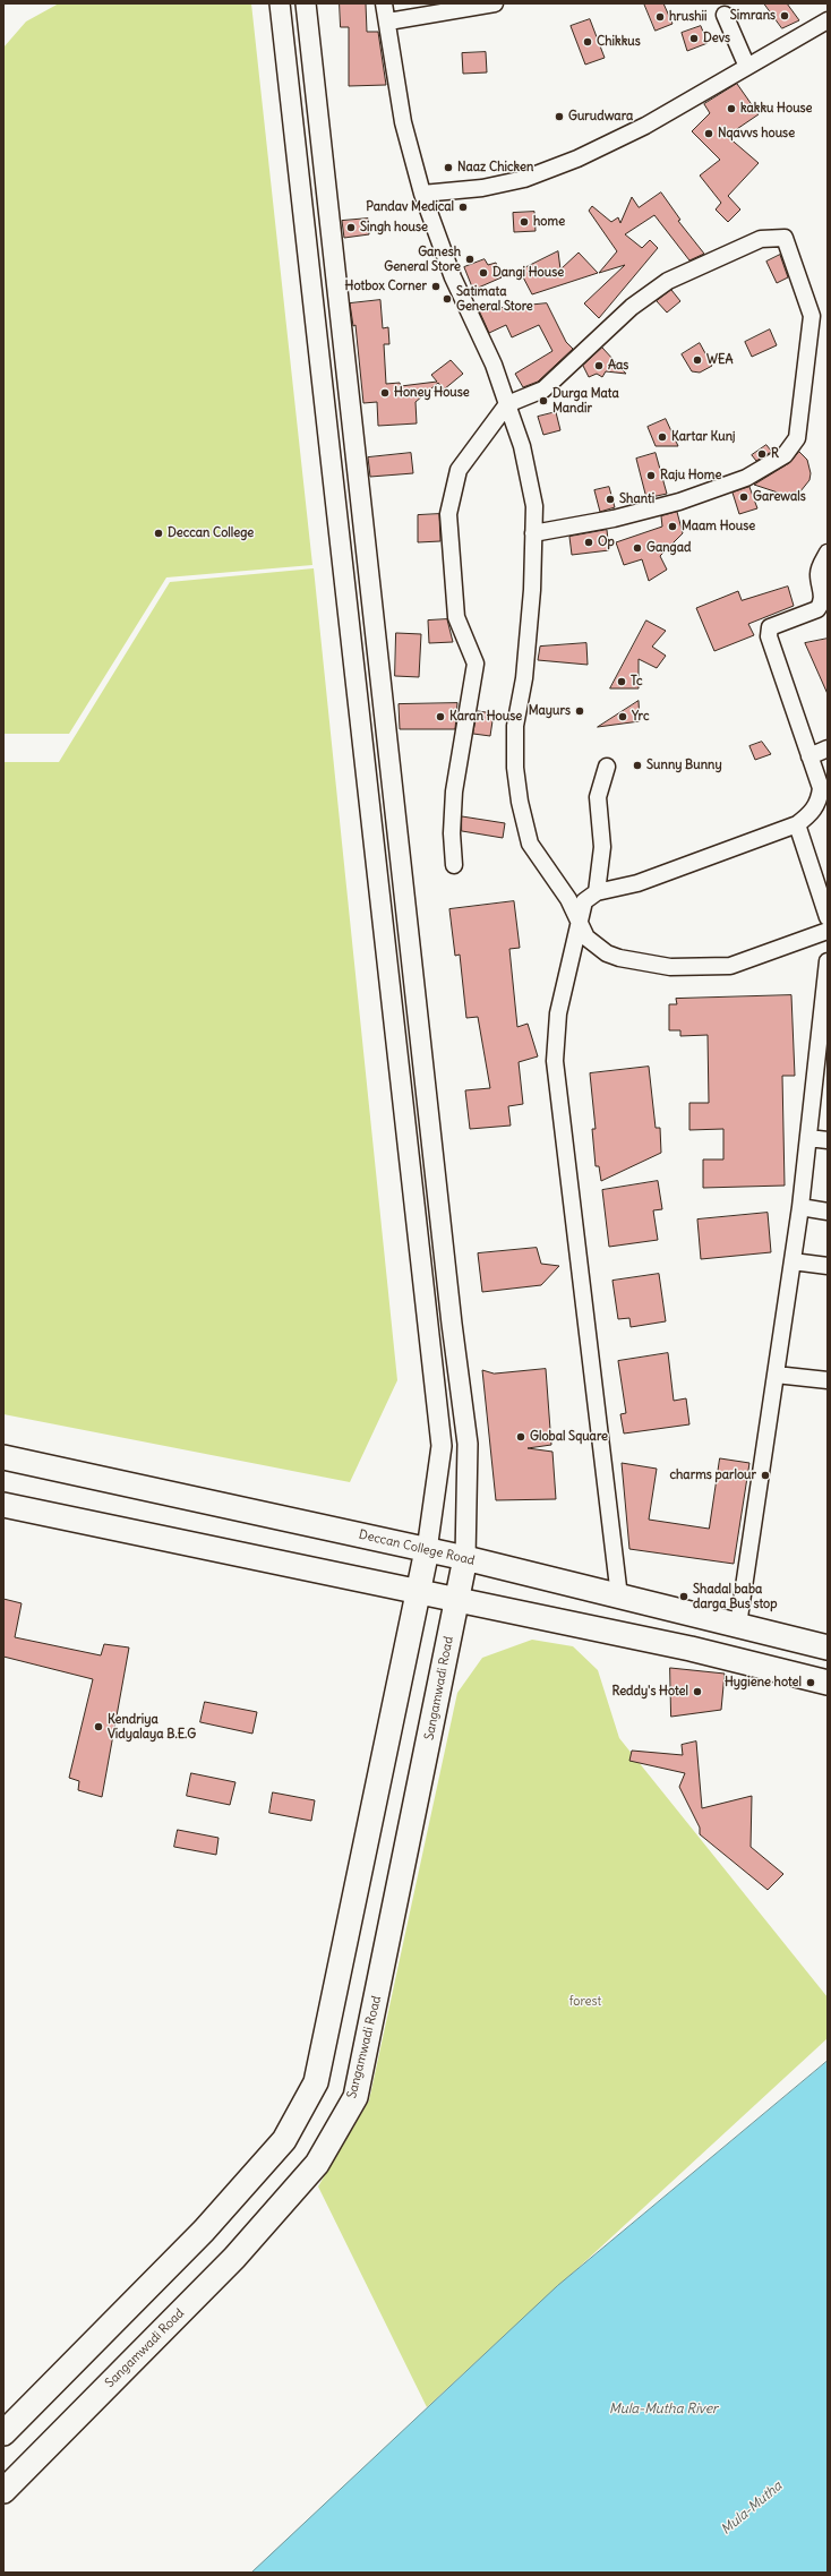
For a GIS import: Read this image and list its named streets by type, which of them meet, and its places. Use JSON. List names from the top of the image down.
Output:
{
  "streets": {
    "main road": ["Deccan College Road", "Sangamwadi Road"]
  },
  "crossings": [
    ["Deccan College Road", "Sangamwadi Road"]
  ],
  "water": ["Mula-Mutha River", "Mula-Mutha"],
  "parks": ["forest"],
  "places": [
    "Simrans",
    "hrushii",
    "Devs",
    "Chikkus",
    "kakku House",
    "Gurudwara",
    "Nqavvs house",
    "Naaz Chicken",
    "Pandav Medical",
    "home",
    "Singh house",
    "Ganesh General Store",
    "Dangi House",
    "Hotbox Corner",
    "Satimata General Store",
    "WEA",
    "Aas",
    "Honey House",
    "Durga Mata Mandir",
    "Kartar Kunj",
    "R",
    "Raju Home",
    "Garewals",
    "Shanti",
    "Maam House",
    "Deccan College",
    "Op",
    "Gangad",
    "Tc",
    "Mayurs",
    "Karan House",
    "Yrc",
    "Sunny Bunny",
    "Global Square",
    "charms parlour",
    "Shadal baba darga Bus stop",
    "Hygiene hotel",
    "Reddy's Hotel",
    "Kendriya Vidyalaya B.E.G"
  ]
}
